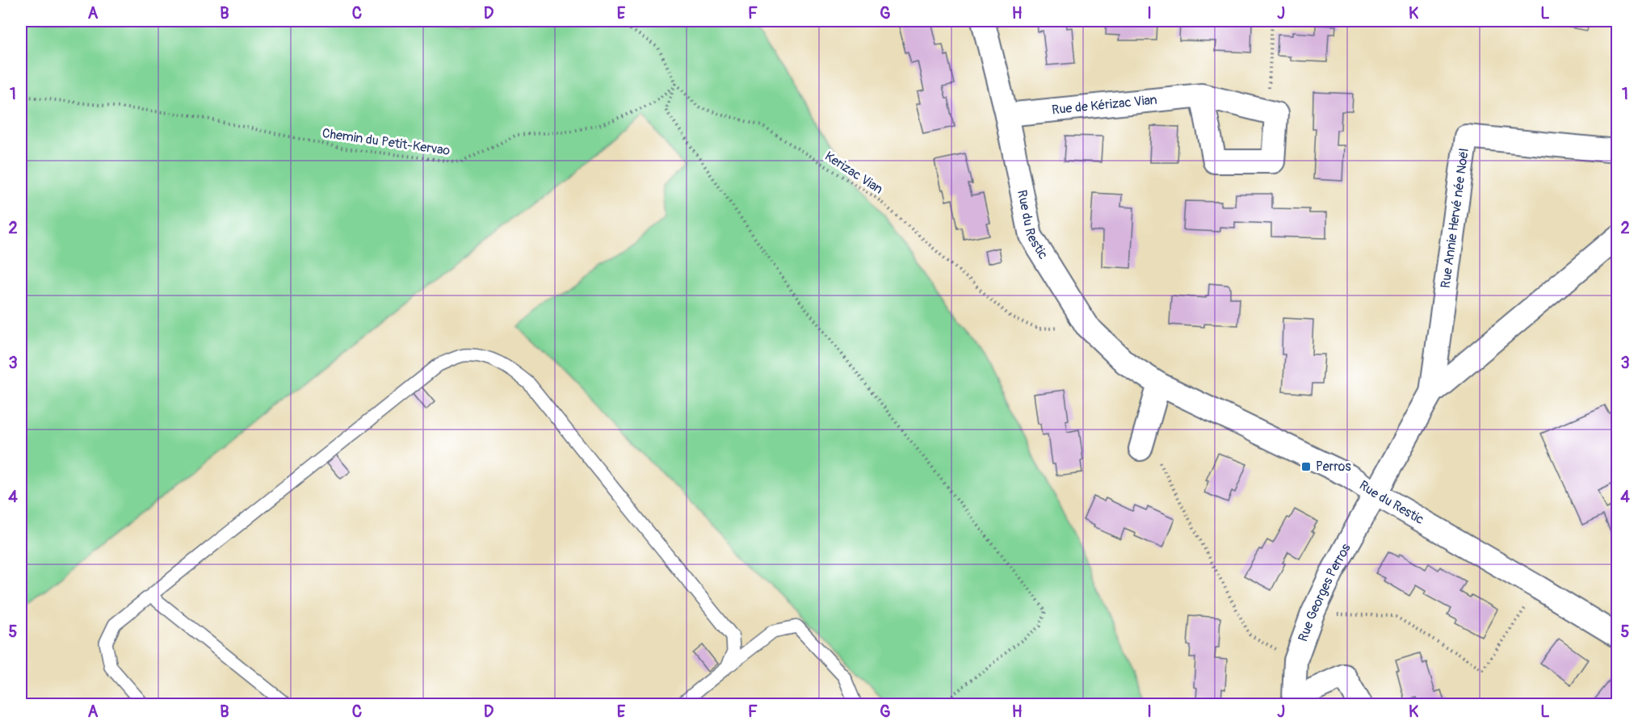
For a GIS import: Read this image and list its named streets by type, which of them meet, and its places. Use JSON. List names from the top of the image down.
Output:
{
  "streets": {
    "street": [
      "Rue de Kérizac Vian",
      "Rue Annie Hervé née Noël",
      "Rue du Restic",
      "Rue Georges Perros"
    ],
    "path": ["Chemin du Petit-Kervao", "Kerizac Vian"]
  },
  "crossings": [
    ["Rue de Kérizac Vian", "Rue du Restic"],
    ["Chemin du Petit-Kervao", "Kerizac Vian"],
    ["Kerizac Vian", "Rue du Restic"],
    ["Rue Annie Hervé née Noël", "Rue du Restic"],
    ["Rue Annie Hervé née Noël", "Rue Georges Perros"],
    ["Rue du Restic", "Rue Georges Perros"]
  ],
  "places": {
    "transit": ["Perros"]
  },
  "grid": {
    "columns": [
      "A",
      "B",
      "C",
      "D",
      "E",
      "F",
      "G",
      "H",
      "I",
      "J",
      "K",
      "L"
    ],
    "rows": [
      "1",
      "2",
      "3",
      "4",
      "5"
    ]
  }
}
